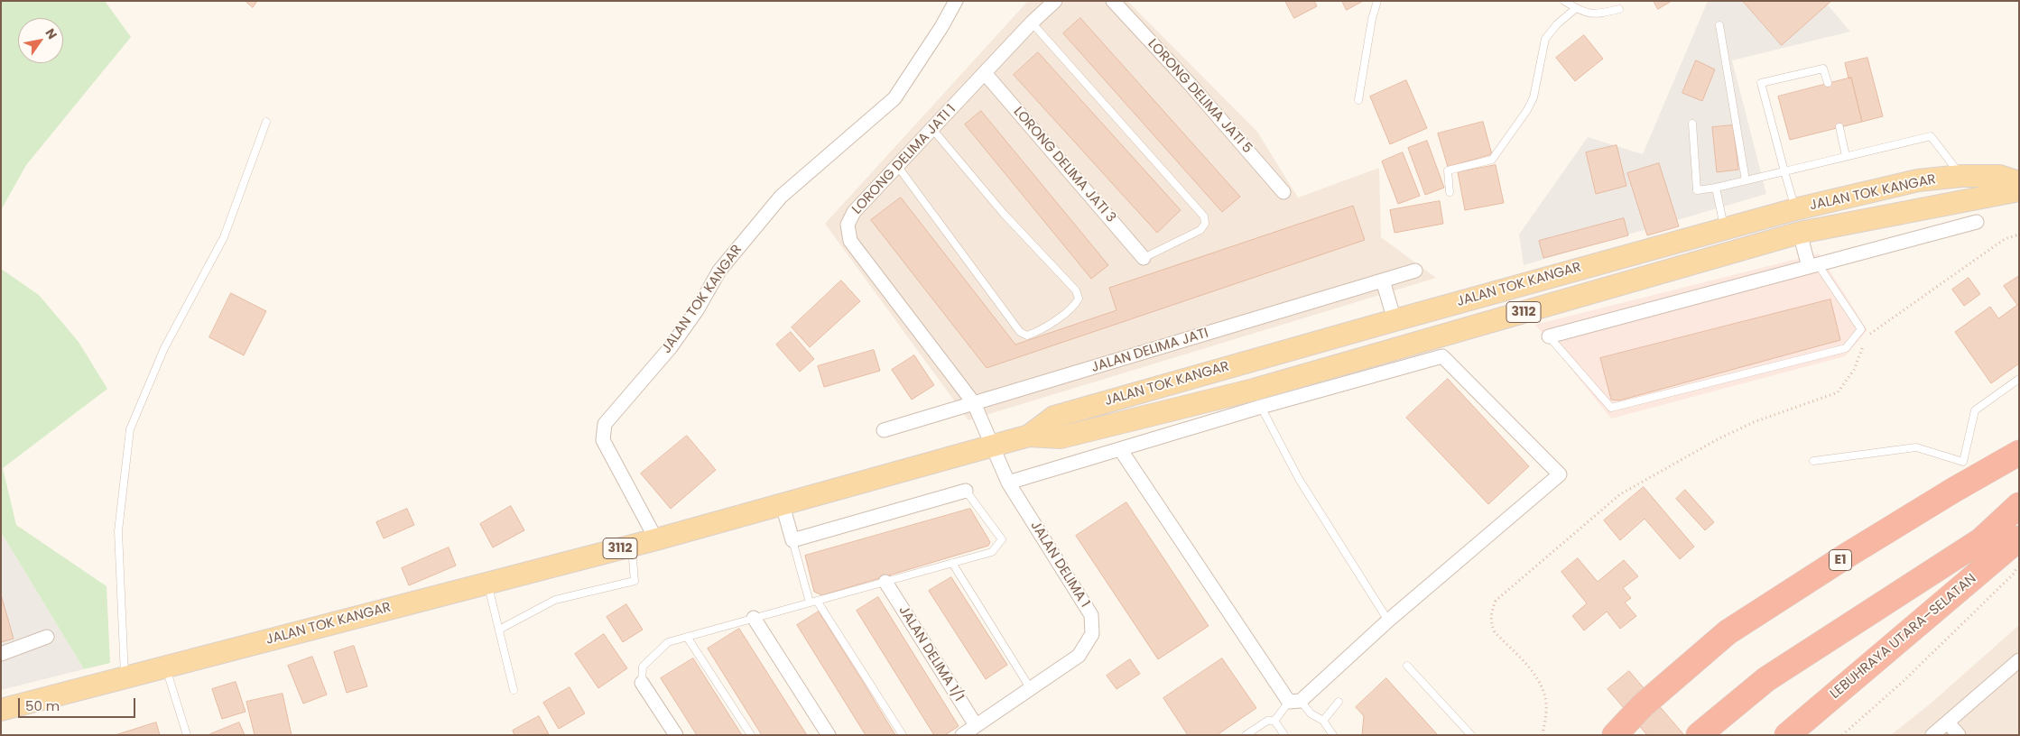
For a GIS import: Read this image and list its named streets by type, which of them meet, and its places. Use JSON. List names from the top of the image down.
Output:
{
  "streets": {
    "highway": ["E1", "LEBUHRAYA UTARA–SELATAN"],
    "main road": ["JALAN TOK KANGAR", "3112"],
    "street": [
      "LORONG DELIMA JATI 5",
      "LORONG DELIMA JATI 1",
      "LORONG DELIMA JATI 3",
      "JALAN DELIMA JATI",
      "JALAN DELIMA 1",
      "JALAN DELIMA 1/1"
    ]
  },
  "crossings": [
    ["LORONG DELIMA JATI 1", "LORONG DELIMA JATI 3"],
    ["LORONG DELIMA JATI 1", "JALAN TOK KANGAR"],
    ["LORONG DELIMA JATI 1", "JALAN DELIMA JATI"],
    ["LORONG DELIMA JATI 1", "JALAN DELIMA 1"],
    ["JALAN TOK KANGAR", "JALAN DELIMA 1"],
    ["JALAN DELIMA 1", "JALAN DELIMA 1/1"]
  ],
  "scale_bar": "50 m",
  "north": "top right"
}
